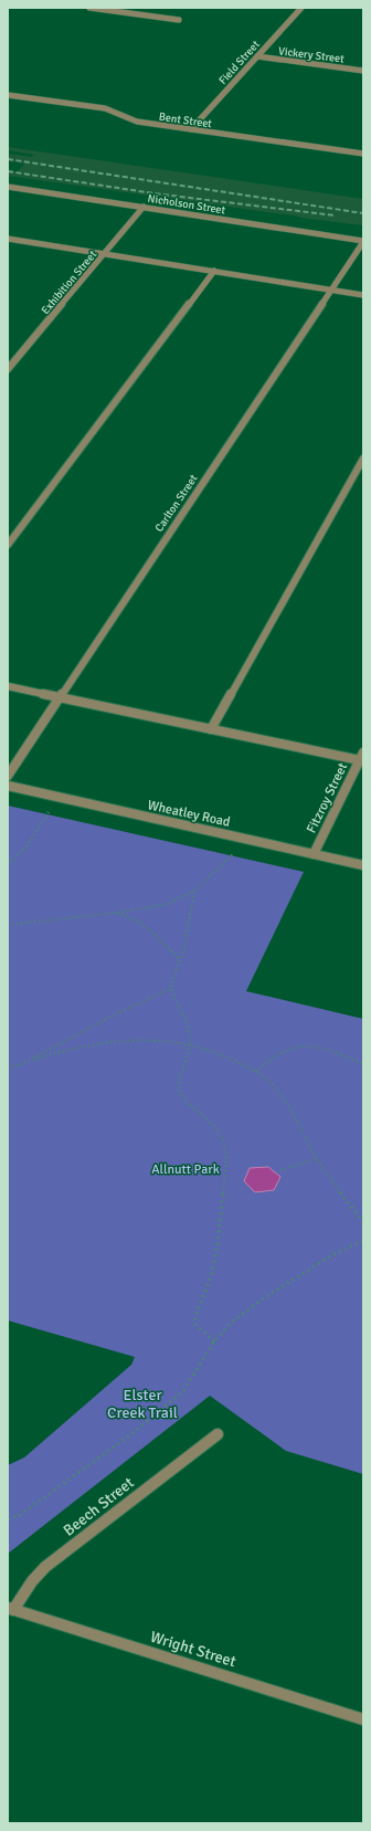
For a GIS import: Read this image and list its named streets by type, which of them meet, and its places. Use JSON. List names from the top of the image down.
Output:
{
  "streets": {
    "street": [
      "Vickery Street",
      "Field Street",
      "Bent Street",
      "Nicholson Street",
      "Exhibition Street",
      "Carlton Street",
      "Fitzroy Street",
      "Wheatley Road",
      "Beech Street",
      "Wright Street"
    ]
  },
  "crossings": [
    ["Vickery Street", "Field Street"],
    ["Field Street", "Bent Street"],
    ["Nicholson Street", "Exhibition Street"],
    ["Nicholson Street", "Carlton Street"],
    ["Fitzroy Street", "Wheatley Road"],
    ["Beech Street", "Wright Street"]
  ],
  "parks": ["Allnutt Park", "Elster Creek Trail"]
}
